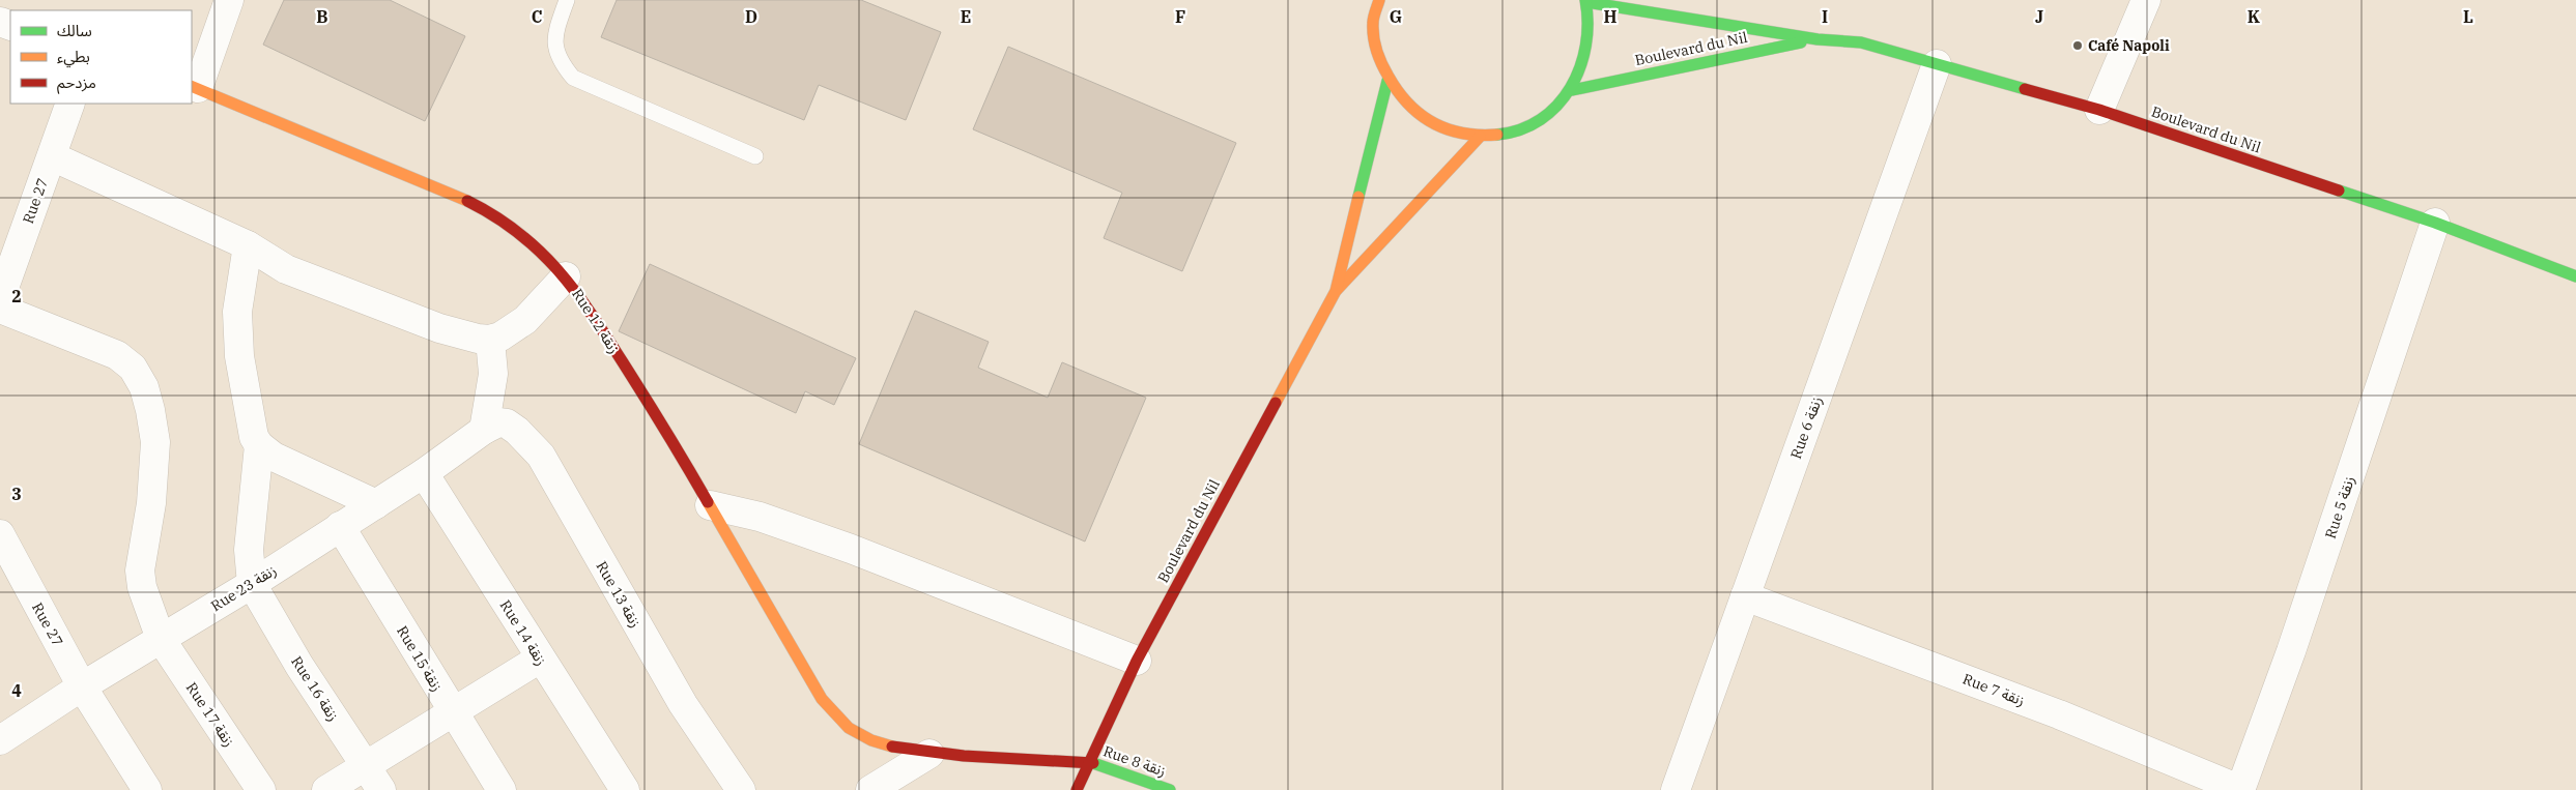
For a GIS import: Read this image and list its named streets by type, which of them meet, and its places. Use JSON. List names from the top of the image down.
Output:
{
  "streets": {
    "street": [
      "Boulevard du Nil",
      "Rue 27",
      "Rue 12 زنقة",
      "Rue 6 زنقة",
      "Rue 5 زنقة",
      "Rue 23 زنقة",
      "Rue 13 زنقة",
      "Rue 14 زنقة",
      "Rue 15 زنقة",
      "Rue 16 زنقة",
      "Rue 7 زنقة",
      "Rue 17 زنقة",
      "Rue 8 زنقة"
    ]
  },
  "crossings": [
    ["Boulevard du Nil", "Rue 6 زنقة"],
    ["Boulevard du Nil", "Rue 5 زنقة"],
    ["Boulevard du Nil", "Rue 8 زنقة"],
    ["Rue 27", "Rue 23 زنقة"],
    ["Rue 12 زنقة", "Rue 8 زنقة"],
    ["Rue 6 زنقة", "Rue 7 زنقة"],
    ["Rue 5 زنقة", "Rue 7 زنقة"],
    ["Rue 23 زنقة", "Rue 13 زنقة"],
    ["Rue 23 زنقة", "Rue 14 زنقة"],
    ["Rue 23 زنقة", "Rue 15 زنقة"],
    ["Rue 23 زنقة", "Rue 16 زنقة"],
    ["Rue 23 زنقة", "Rue 17 زنقة"]
  ],
  "places": ["Café Napoli"],
  "legend": ["سالك", "بطيء", "مزدحم"],
  "grid": {
    "columns": [
      "B",
      "C",
      "D",
      "E",
      "F",
      "G",
      "H",
      "I",
      "J",
      "K",
      "L"
    ],
    "rows": ["2", "3", "4"]
  }
}
